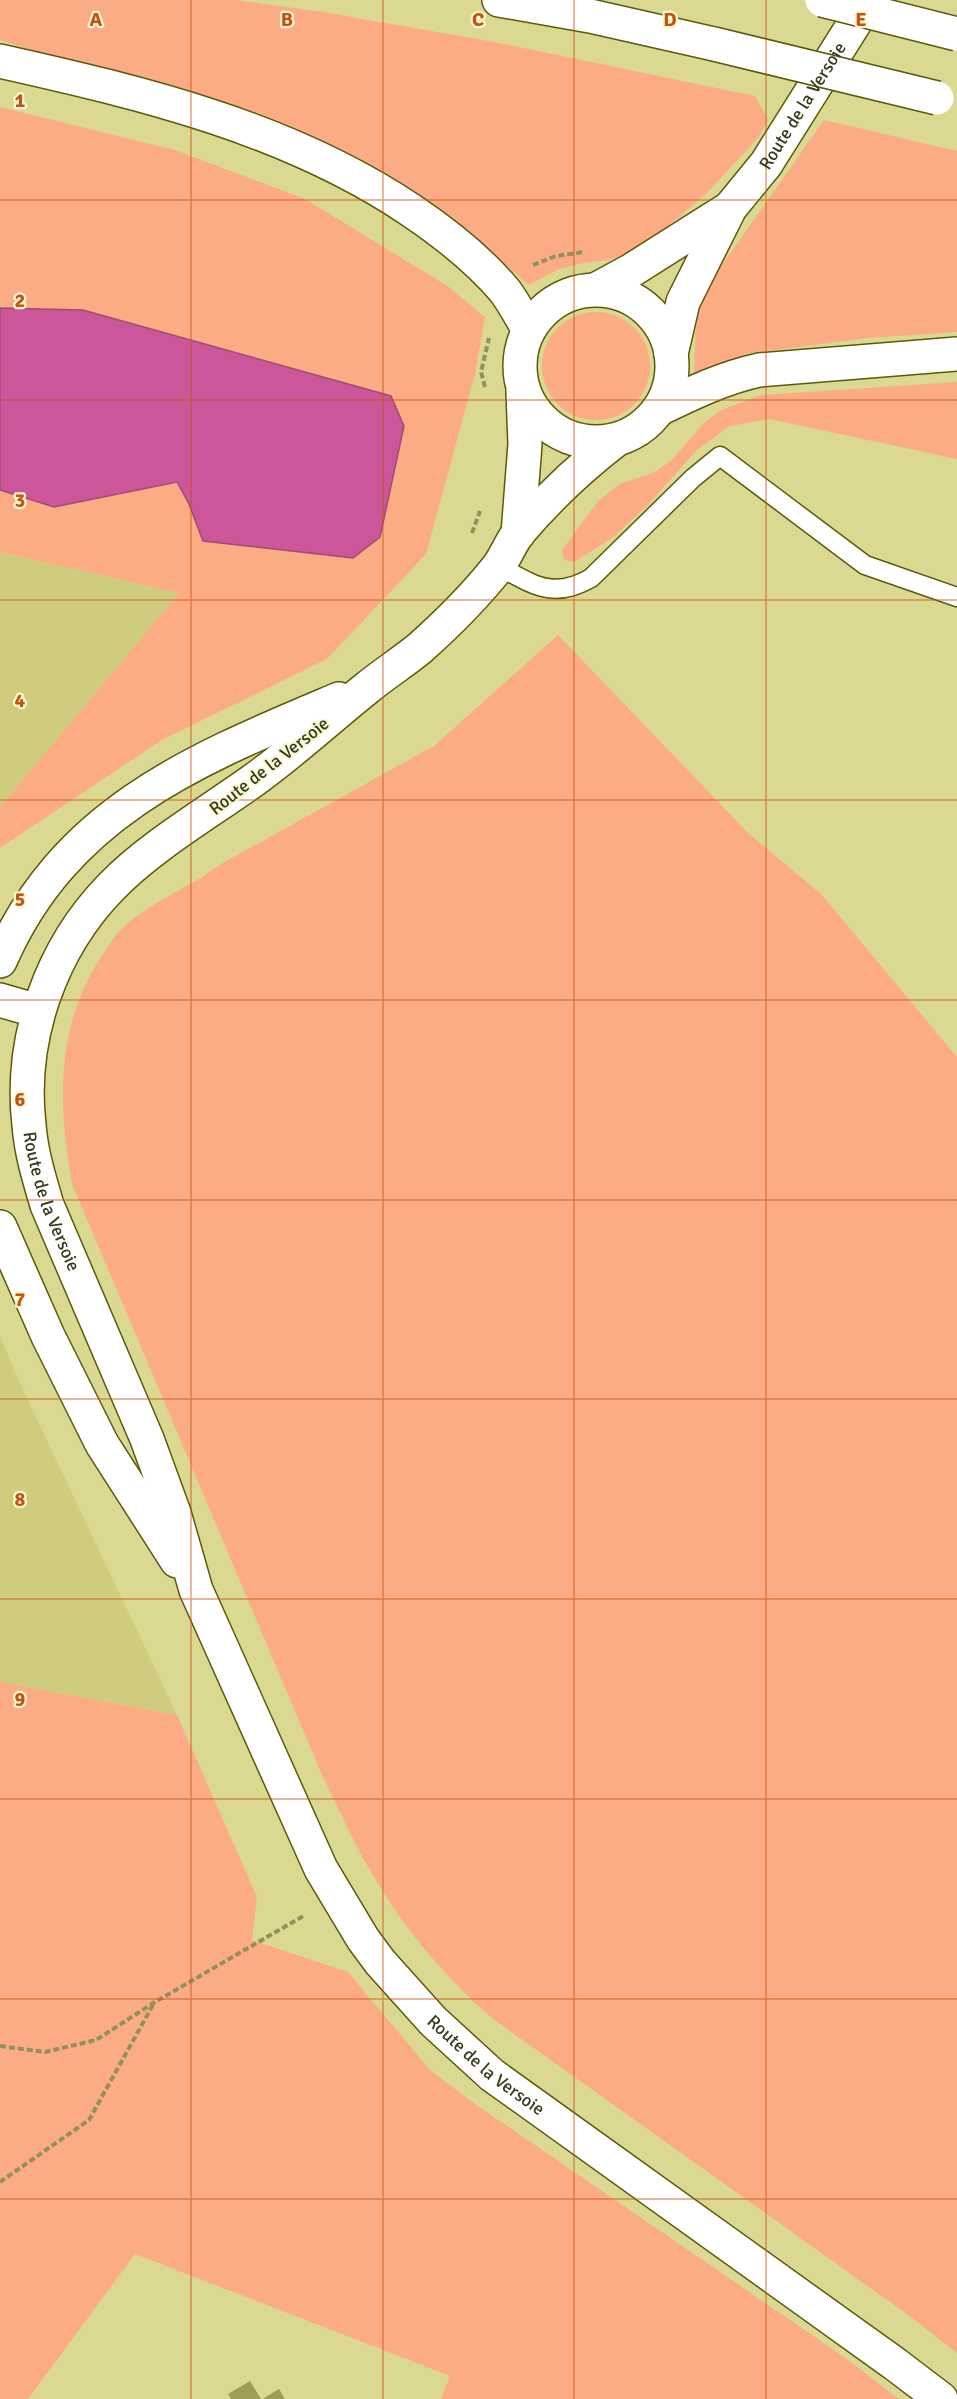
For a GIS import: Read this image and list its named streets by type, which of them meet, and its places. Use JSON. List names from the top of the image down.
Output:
{
  "streets": {
    "main road": ["Route de la Versoie"]
  },
  "grid": {
    "columns": [
      "A",
      "B",
      "C",
      "D",
      "E"
    ],
    "rows": [
      "1",
      "2",
      "3",
      "4",
      "5",
      "6",
      "7",
      "8",
      "9"
    ]
  }
}
